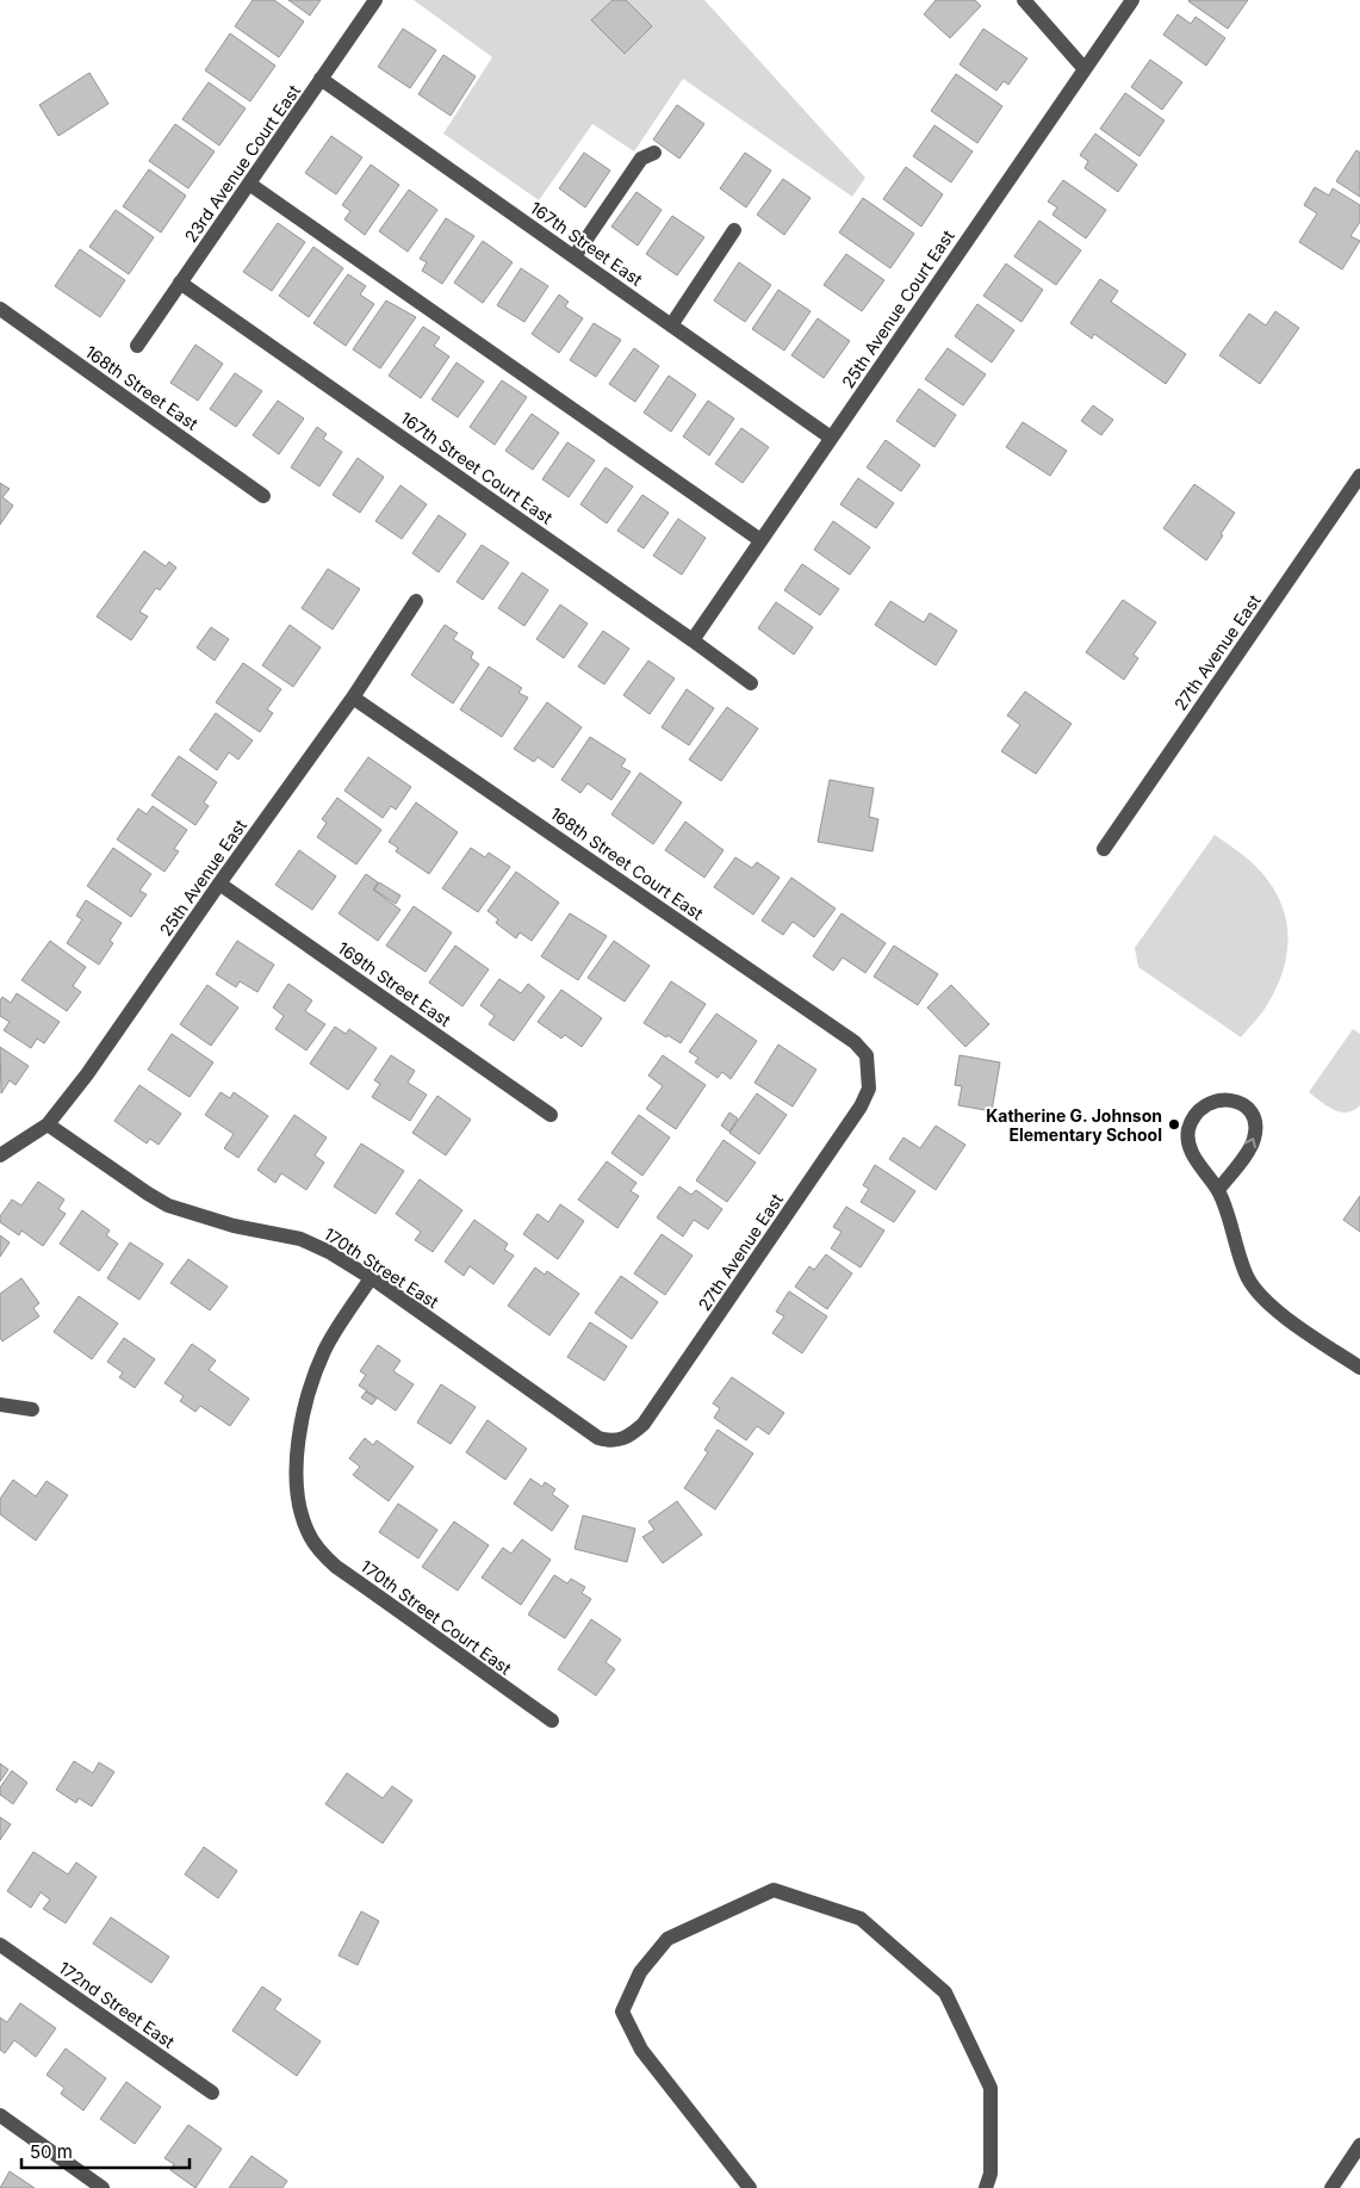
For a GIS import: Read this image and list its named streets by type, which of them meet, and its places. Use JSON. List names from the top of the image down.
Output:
{
  "streets": {
    "street": [
      "23rd Avenue Court East",
      "167th Street East",
      "25th Avenue Court East",
      "168th Street East",
      "167th Street Court East",
      "27th Avenue East",
      "168th Street Court East",
      "25th Avenue East",
      "169th Street East",
      "170th Street East",
      "170th Street Court East",
      "172nd Street East"
    ]
  },
  "crossings": [
    ["23rd Avenue Court East", "167th Street East"],
    ["23rd Avenue Court East", "167th Street Court East"],
    ["167th Street East", "25th Avenue Court East"],
    ["25th Avenue Court East", "167th Street Court East"],
    ["27th Avenue East", "168th Street Court East"],
    ["27th Avenue East", "170th Street East"],
    ["168th Street Court East", "25th Avenue East"],
    ["25th Avenue East", "169th Street East"],
    ["25th Avenue East", "170th Street East"],
    ["170th Street East", "170th Street Court East"]
  ],
  "places": ["Katherine G. Johnson Elementary School"],
  "scale_bar": "50 m"
}
